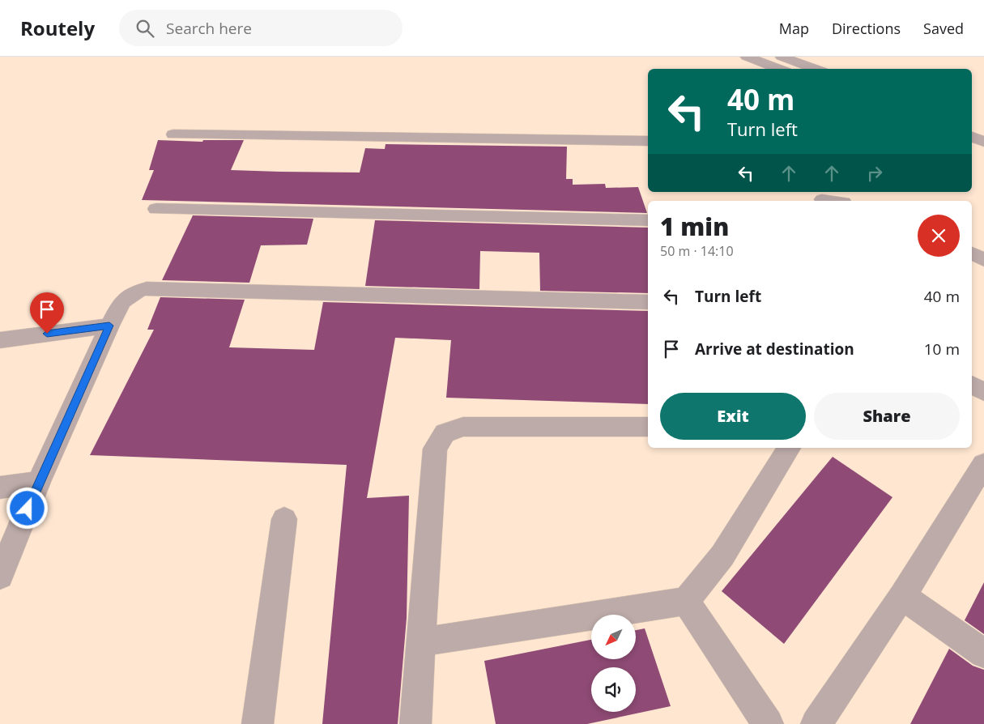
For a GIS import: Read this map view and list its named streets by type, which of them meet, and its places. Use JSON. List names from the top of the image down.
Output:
{
  "north": "bottom left",
  "page": {
    "header": "Routely",
    "search": "Search here",
    "nav": ["Map", "Directions", "Saved"],
    "turn": ["40 m", "Turn left"],
    "heading": ["1 min", "50 m · 14:10"],
    "list": [
      {
        "name": "Turn left",
        "value": "40 m"
      },
      {
        "name": "Arrive at destination",
        "value": "10 m"
      }
    ],
    "buttons": ["Exit", "Share"]
  }
}
